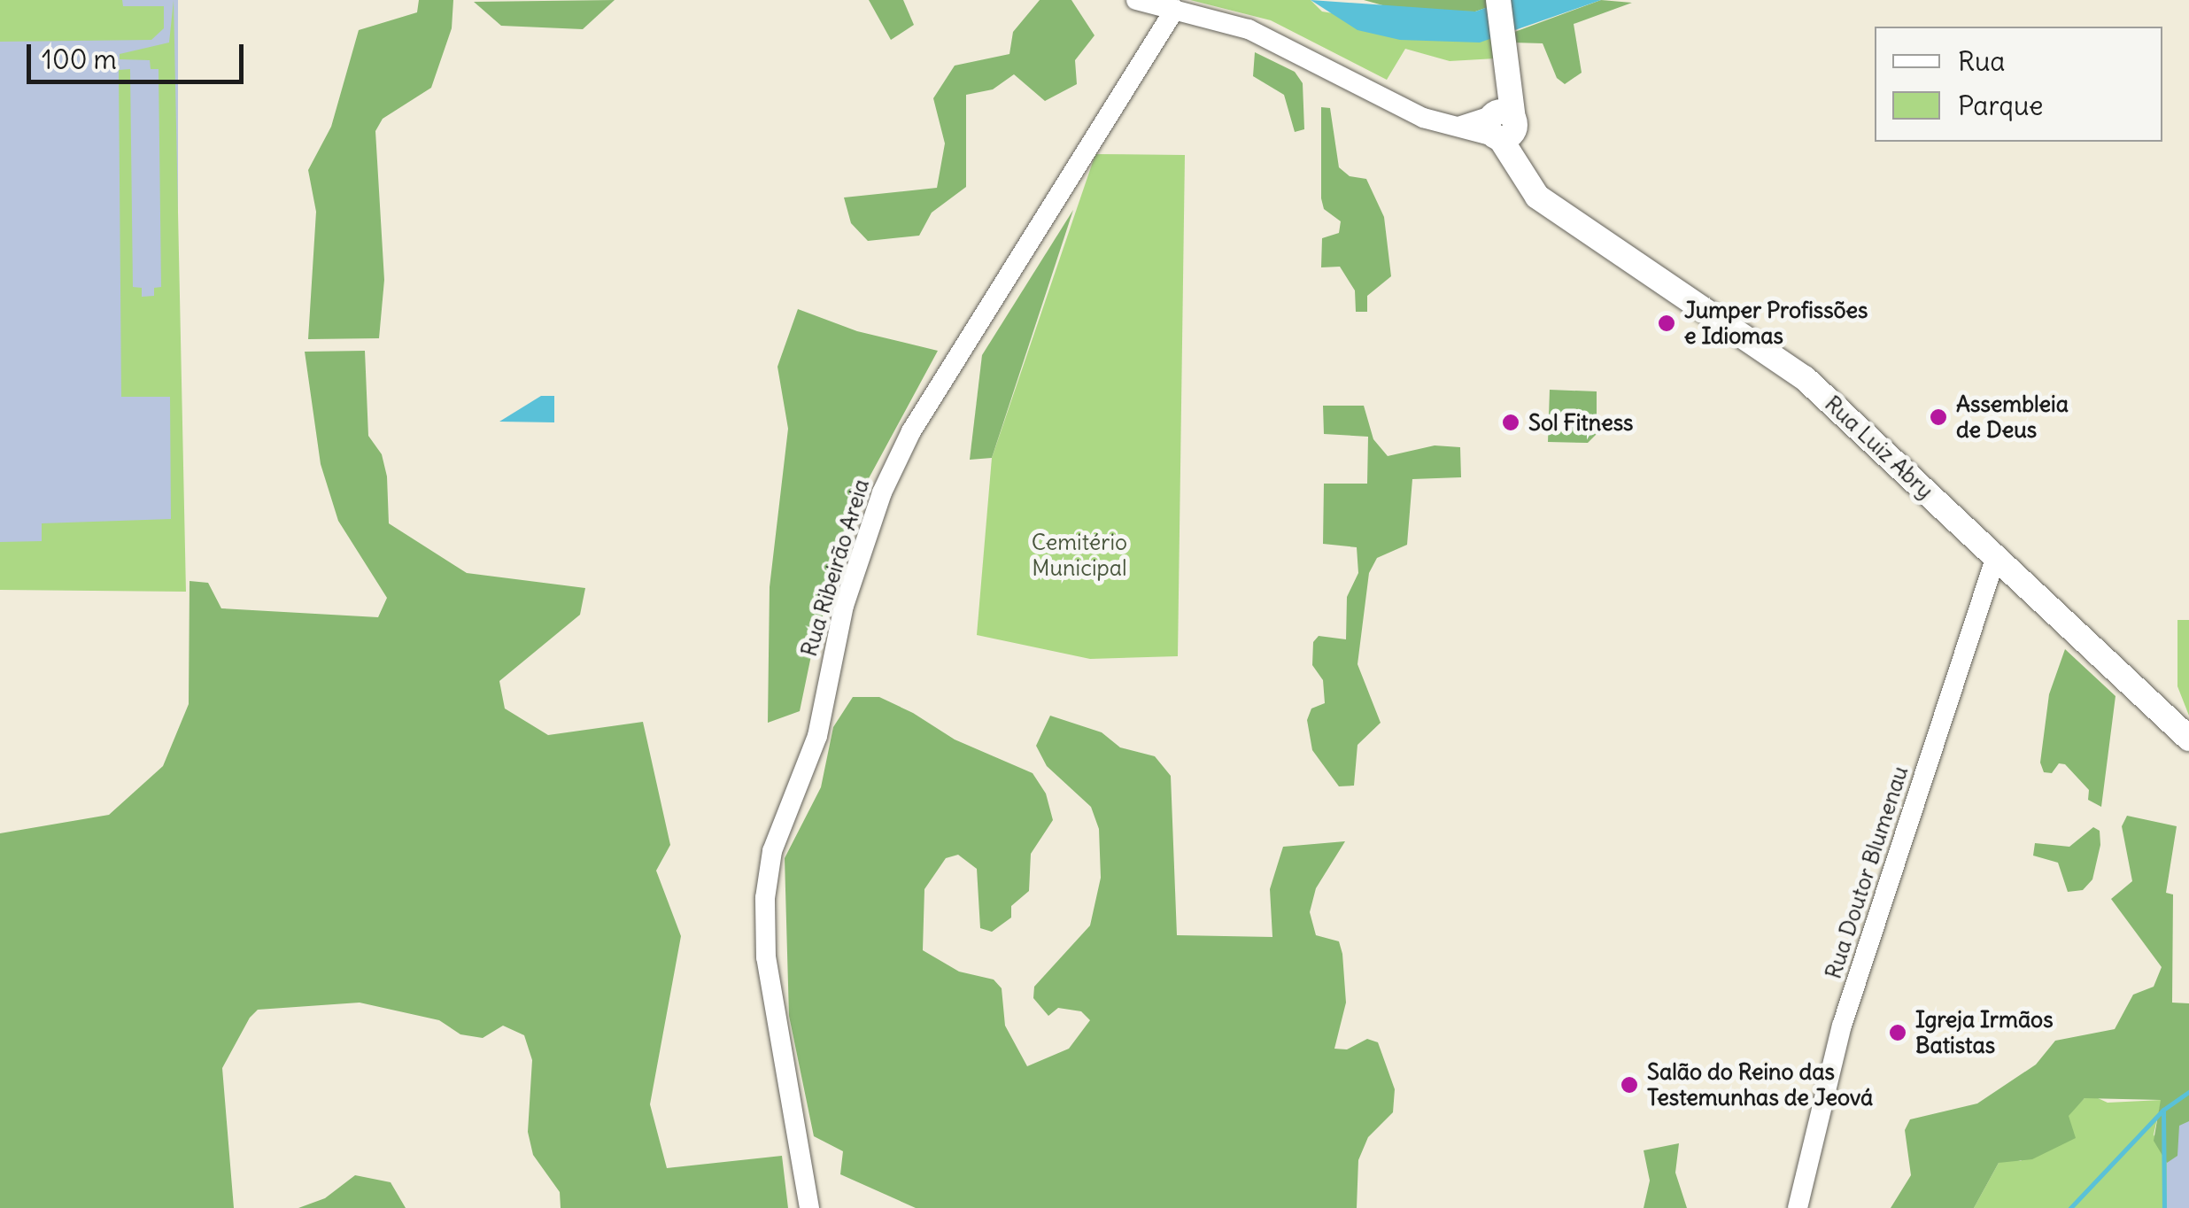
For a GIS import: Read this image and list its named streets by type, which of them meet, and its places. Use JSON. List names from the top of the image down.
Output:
{
  "streets": {
    "main road": ["Rua Luiz Abry"],
    "street": ["Rua Ribeirão Areia", "Rua Doutor Blumenau"]
  },
  "crossings": [
    ["Rua Luiz Abry", "Rua Doutor Blumenau"]
  ],
  "parks": ["Cemitério Municipal"],
  "places": [
    "Jumper Profissões e Idiomas",
    "Assembleia de Deus",
    "Sol Fitness",
    "Igreja Irmãos Batistas",
    "Salão do Reino das Testemunhas de Jeová"
  ],
  "legend": ["Rua", "Parque"],
  "scale_bar": "100 m"
}
